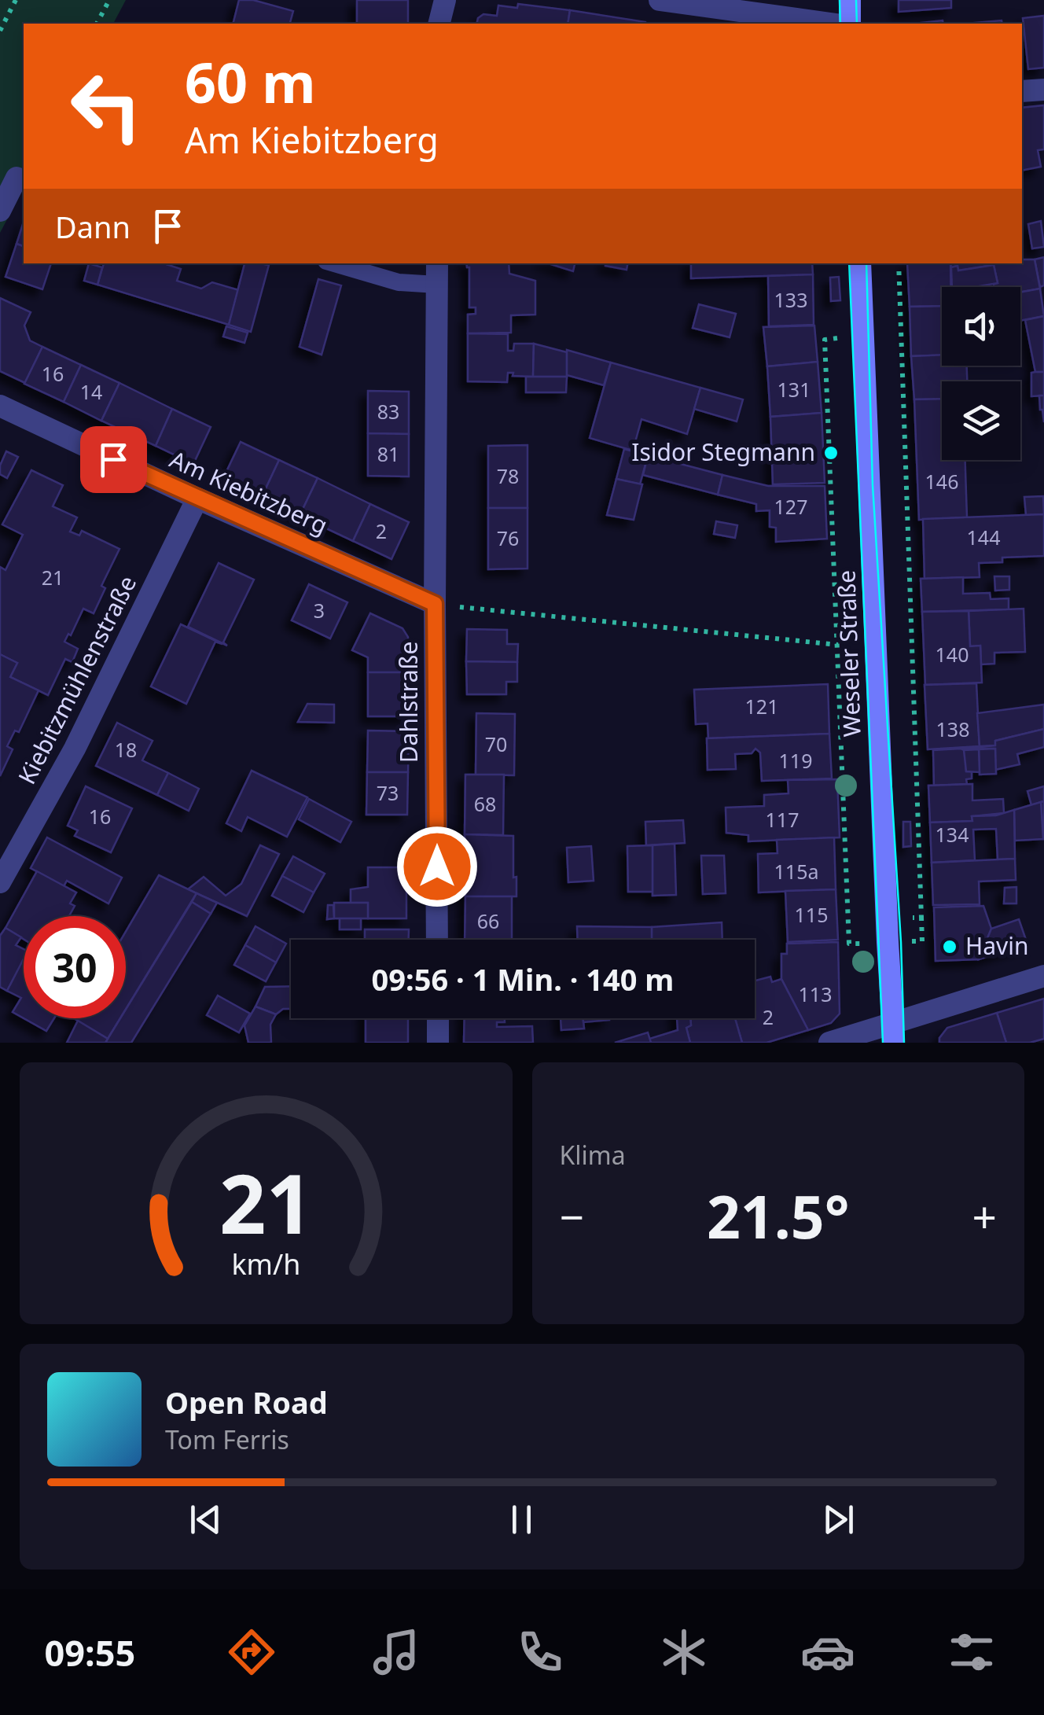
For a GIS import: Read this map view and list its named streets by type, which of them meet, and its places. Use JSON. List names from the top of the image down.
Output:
{
  "streets": {
    "main road": ["Weseler Straße"],
    "street": ["Am Kiebitzberg", "Kiebitzmühlenstraße", "Dahlstraße"]
  },
  "crossings": [
    ["Am Kiebitzberg", "Kiebitzmühlenstraße"],
    ["Am Kiebitzberg", "Dahlstraße"]
  ],
  "places": ["Isidor Stegmann", "Havin"],
  "house_numbers": [
    "133",
    "16",
    "131",
    "14",
    "83",
    "81",
    "78",
    "146",
    "127",
    "2",
    "144",
    "76",
    "21",
    "3",
    "140",
    "121",
    "138",
    "70",
    "18",
    "119",
    "73",
    "68",
    "16",
    "117",
    "134",
    "115a",
    "115",
    "66",
    "113",
    "2"
  ],
  "page": {
    "turn": ["60 m", "Am Kiebitzberg"],
    "then": "Dann",
    "limit": "30",
    "trip": "09:56 · 1 Min. · 140 m",
    "tile": "Klima",
    "heat": ["−", "21.5°", "+"],
    "song": ["Open Road", "Tom Ferris"],
    "tabs": "09:55",
    "gauge": ["21", "km/h"]
  }
}
